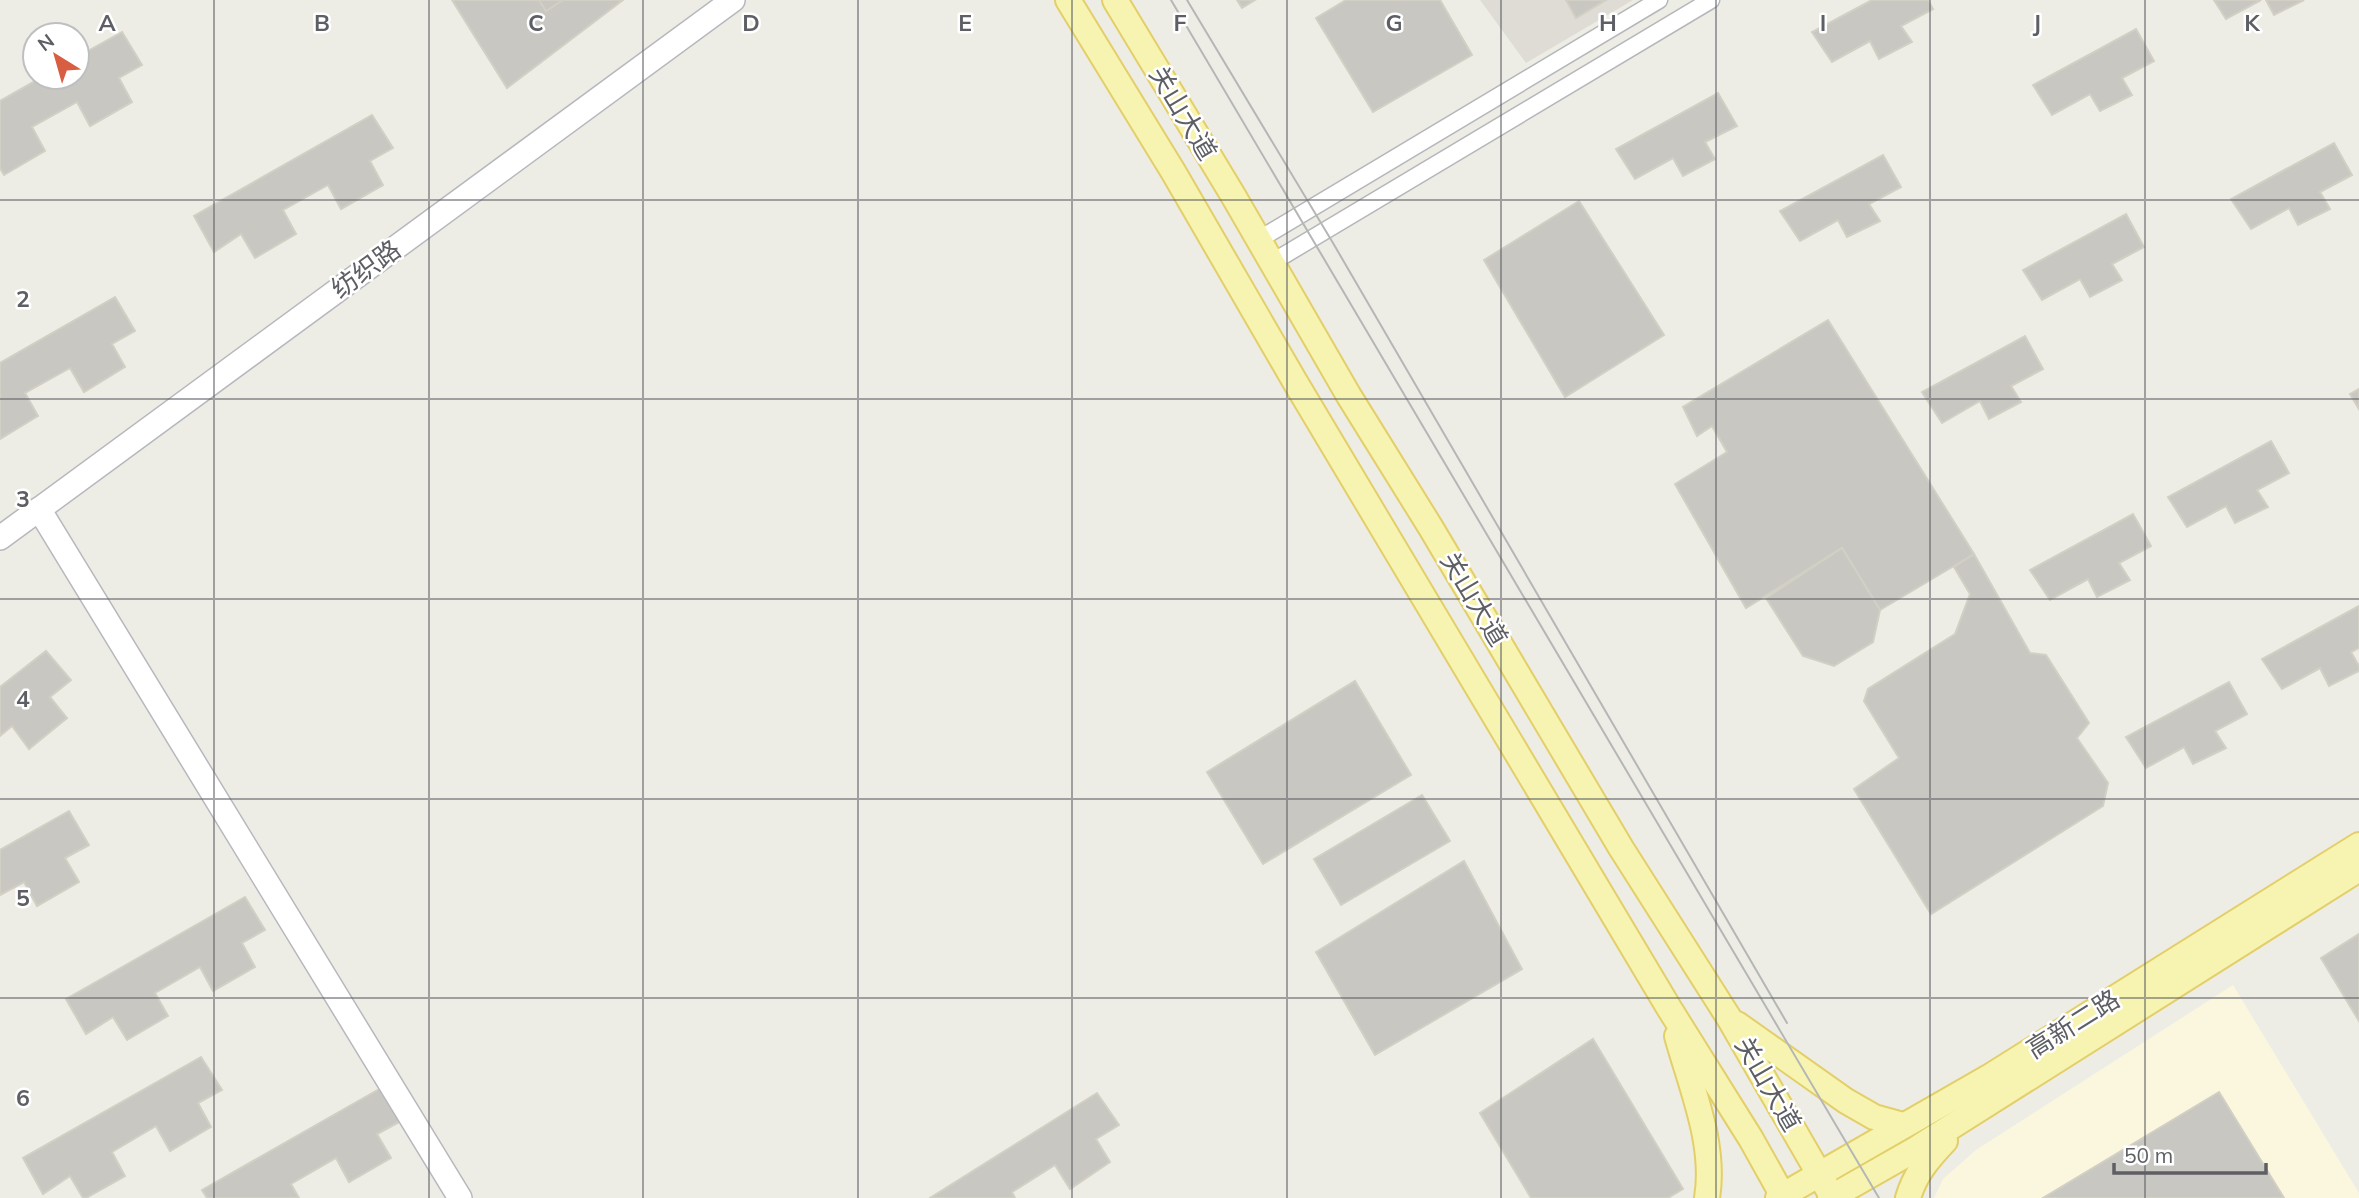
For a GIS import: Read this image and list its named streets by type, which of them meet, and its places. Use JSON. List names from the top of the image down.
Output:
{
  "streets": {
    "main road": ["关山大道", "纺织路", "高新二路"]
  },
  "crossings": [
    ["关山大道", "高新二路"]
  ],
  "scale_bar": "50 m",
  "north": "top left",
  "grid": {
    "columns": [
      "A",
      "B",
      "C",
      "D",
      "E",
      "F",
      "G",
      "H",
      "I",
      "J",
      "K"
    ],
    "rows": [
      "2",
      "3",
      "4",
      "5",
      "6"
    ]
  }
}
